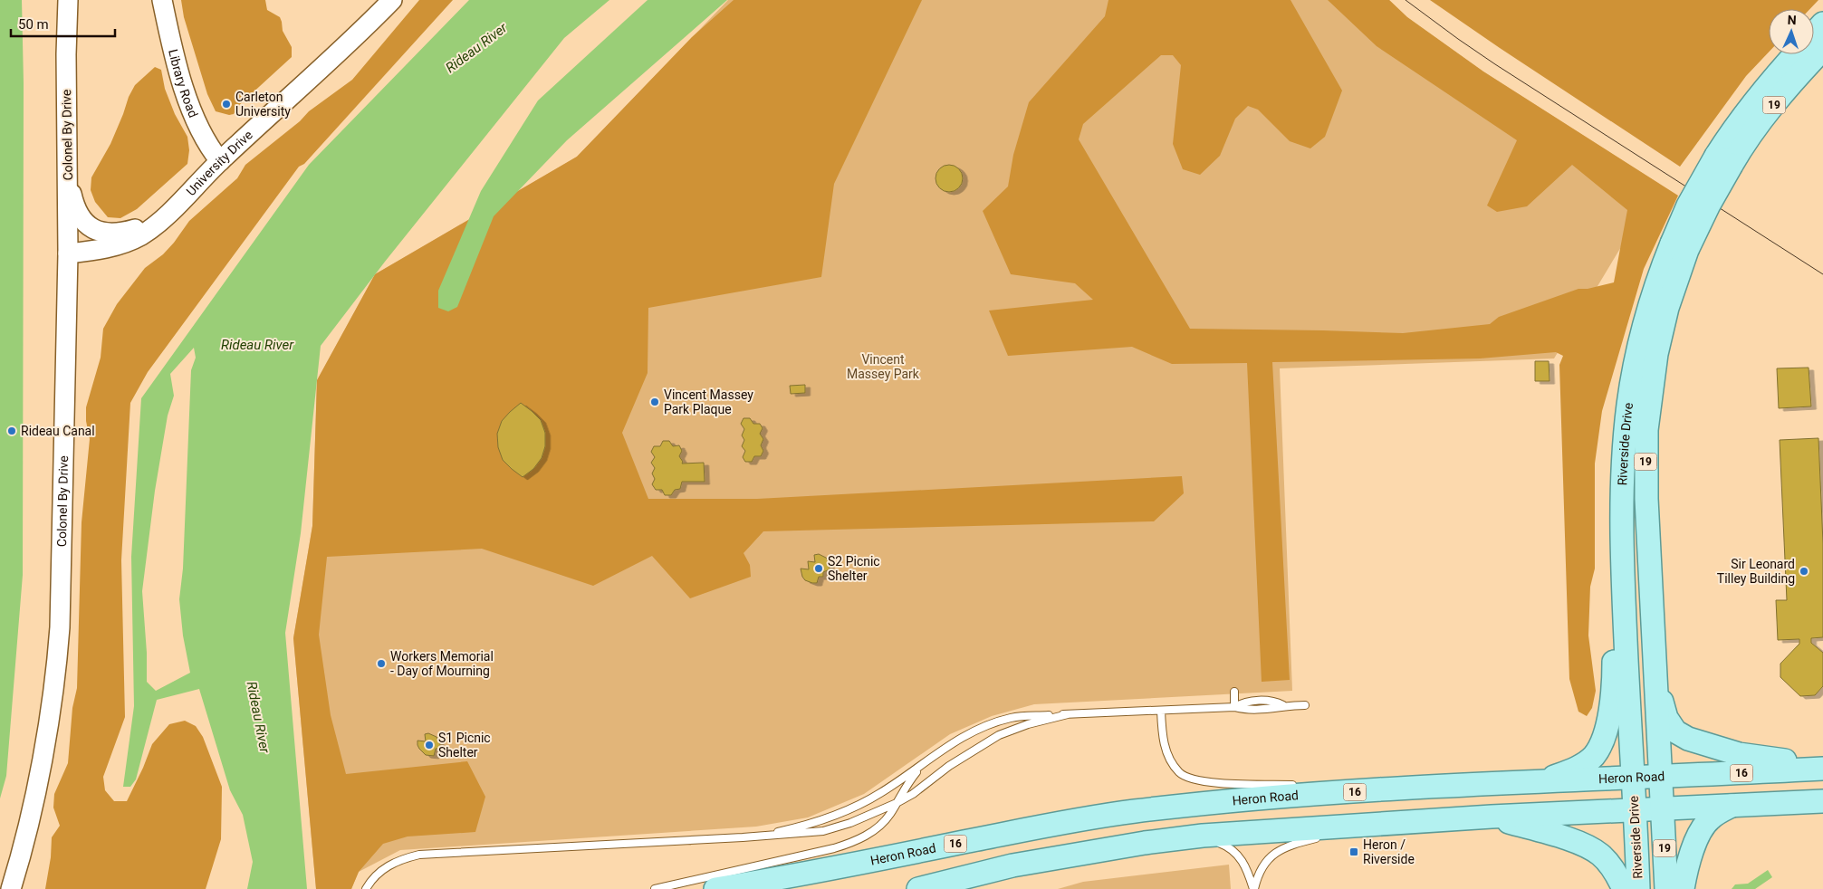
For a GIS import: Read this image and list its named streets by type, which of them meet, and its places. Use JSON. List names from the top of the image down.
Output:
{
  "streets": {
    "main road": [
      "Library Road",
      "19",
      "Colonel By Drive",
      "University Drive",
      "Riverside Drive",
      "16",
      "Heron Road"
    ]
  },
  "crossings": [
    ["Library Road", "University Drive"],
    ["Colonel By Drive", "University Drive"],
    ["Riverside Drive", "Heron Road"]
  ],
  "water": ["Rideau River"],
  "parks": ["Vincent Massey Park"],
  "places": {
    "other": [
      "Carleton University",
      "Vincent Massey Park Plaque",
      "Rideau Canal",
      "S2 Picnic Shelter",
      "Sir Leonard Tilley Building",
      "Workers Memorial - Day of Mourning",
      "S1 Picnic Shelter"
    ],
    "transit": ["Heron / Riverside"]
  },
  "scale_bar": "50 m",
  "north": "top"
}
